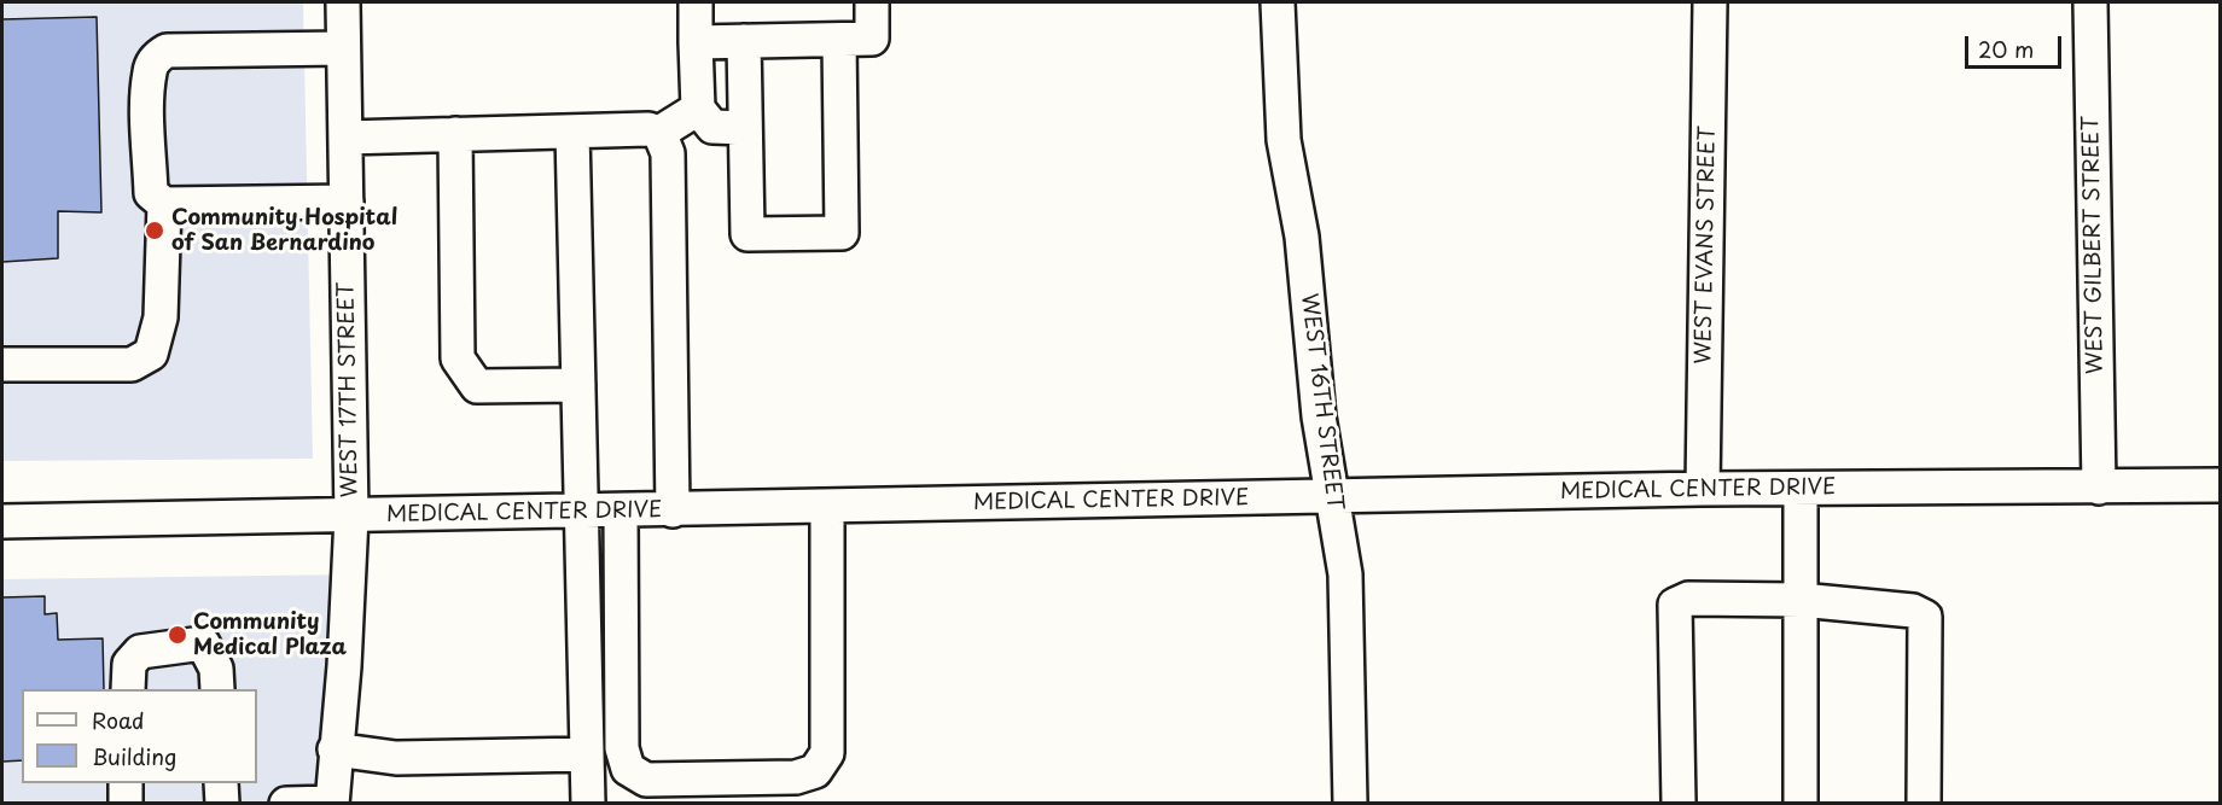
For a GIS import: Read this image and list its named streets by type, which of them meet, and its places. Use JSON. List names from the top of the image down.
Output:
{
  "streets": {
    "street": [
      "WEST EVANS STREET",
      "WEST GILBERT STREET",
      "WEST 17TH STREET",
      "WEST 16TH STREET",
      "MEDICAL CENTER DRIVE"
    ]
  },
  "crossings": [
    ["WEST EVANS STREET", "MEDICAL CENTER DRIVE"],
    ["WEST GILBERT STREET", "MEDICAL CENTER DRIVE"],
    ["WEST 17TH STREET", "MEDICAL CENTER DRIVE"],
    ["WEST 16TH STREET", "MEDICAL CENTER DRIVE"]
  ],
  "places": ["Community Hospital of San Bernardino", "Community Medical Plaza"],
  "legend": ["Road", "Building"],
  "scale_bar": "20 m"
}
